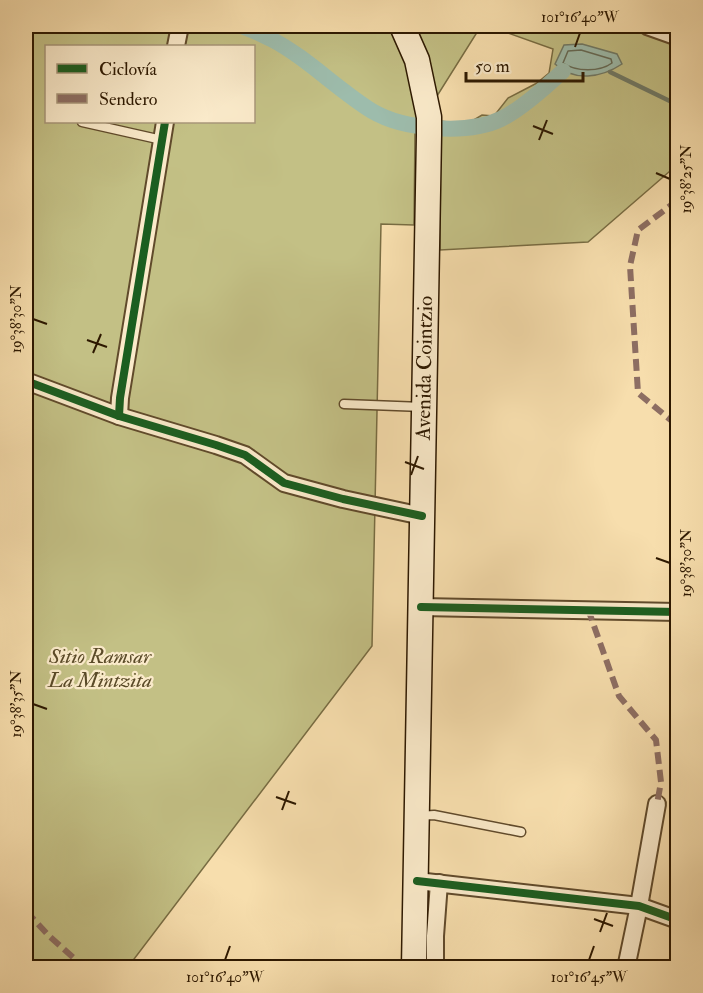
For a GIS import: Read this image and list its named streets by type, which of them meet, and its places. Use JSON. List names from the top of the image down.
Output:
{
  "streets": {
    "main road": ["Avenida Cointzio"]
  },
  "parks": ["Sitio Ramsar La Mintzita"],
  "legend": ["Ciclovía", "Sendero"],
  "scale_bar": "50 m",
  "coordinates": [
    "101°16'40\"W",
    "19°38'25\"N",
    "19°38'30\"N",
    "19°38'35\"N",
    "101°16'45\"W"
  ]
}
